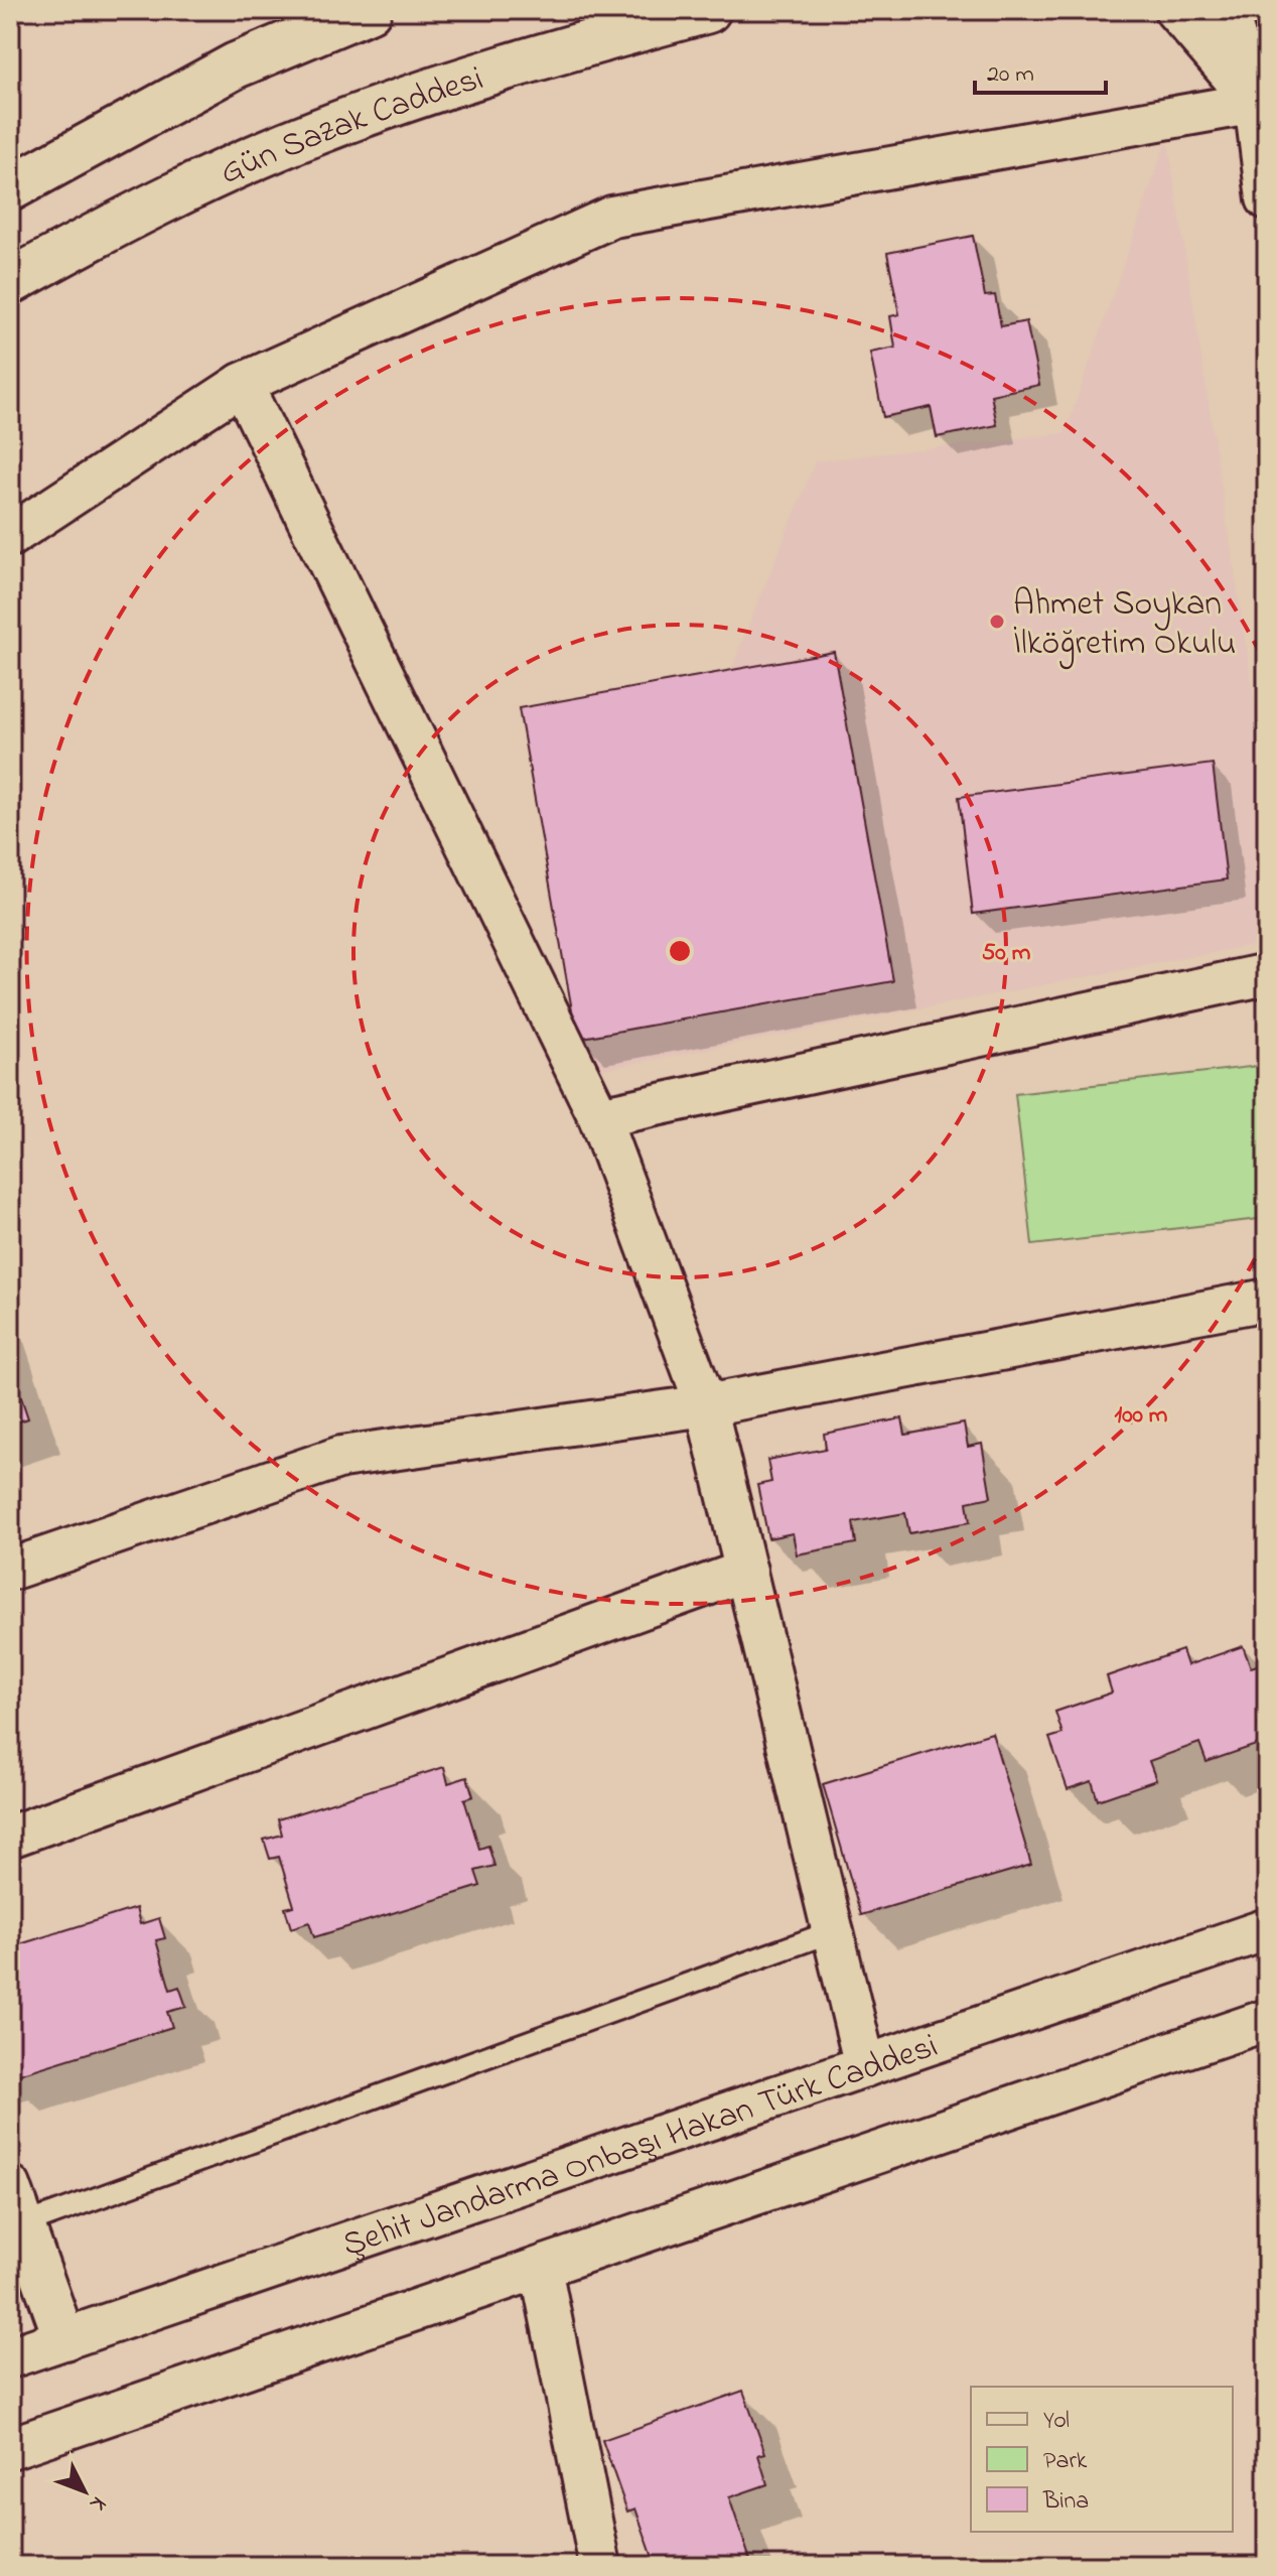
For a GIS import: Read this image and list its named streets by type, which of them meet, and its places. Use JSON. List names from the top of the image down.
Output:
{
  "streets": {
    "street": ["Gün Sazak Caddesi", "Şehit Jandarma Onbaşı Hakan Türk Caddesi"]
  },
  "places": ["Ahmet Soykan İlköğretim Okulu"],
  "legend": ["Yol", "Park", "Bina"],
  "scale_bar": "20 m",
  "north": "bottom right",
  "rings": ["50 m", "100 m"]
}
